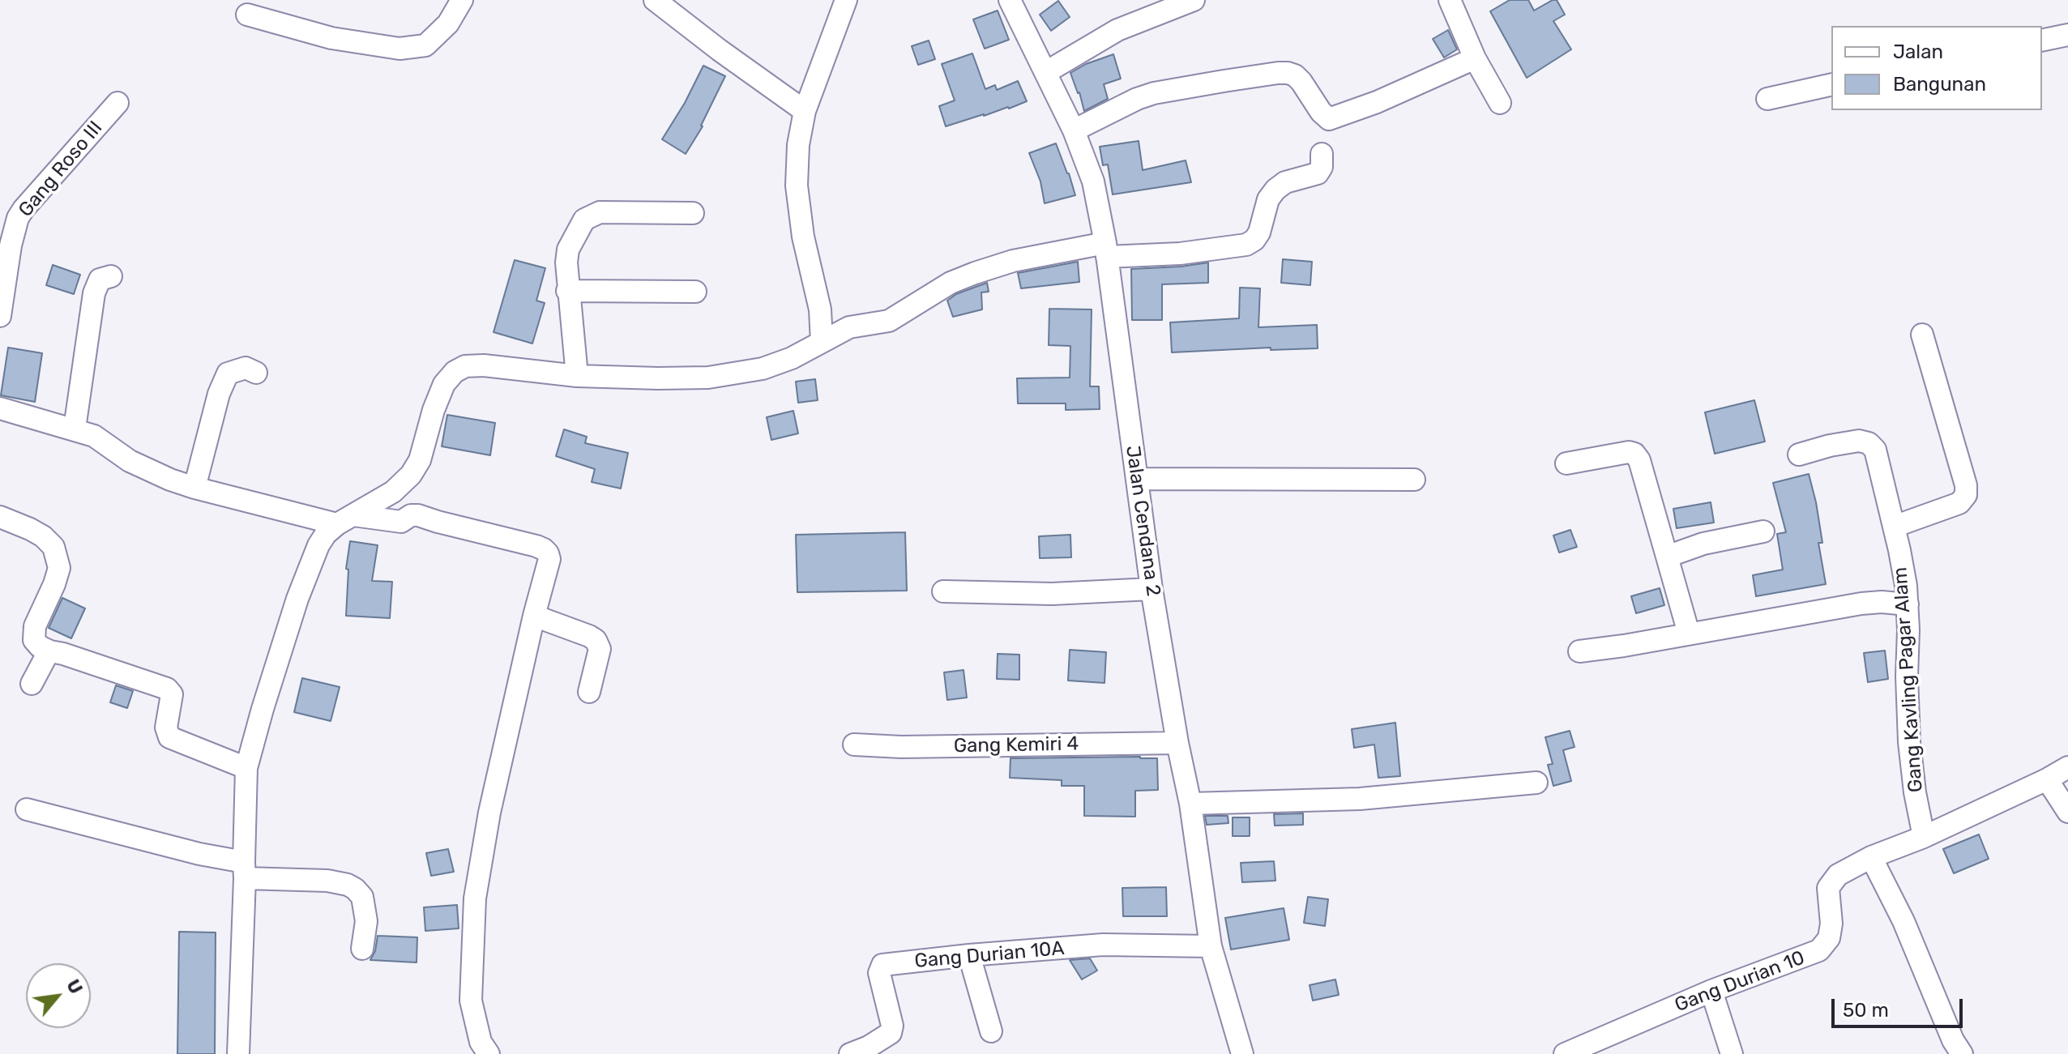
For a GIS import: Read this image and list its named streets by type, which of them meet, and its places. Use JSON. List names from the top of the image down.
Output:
{
  "streets": {
    "street": [
      "Gang Roso III",
      "Jalan Cendana 2",
      "Gang Kavling Pagar Alam",
      "Gang Kemiri 4",
      "Gang Durian 10A",
      "Gang Durian 10"
    ]
  },
  "crossings": [
    ["Jalan Cendana 2", "Gang Kemiri 4"],
    ["Jalan Cendana 2", "Gang Durian 10A"],
    ["Gang Kavling Pagar Alam", "Gang Durian 10"]
  ],
  "legend": ["Jalan", "Bangunan"],
  "scale_bar": "50 m",
  "north": "top right"
}
